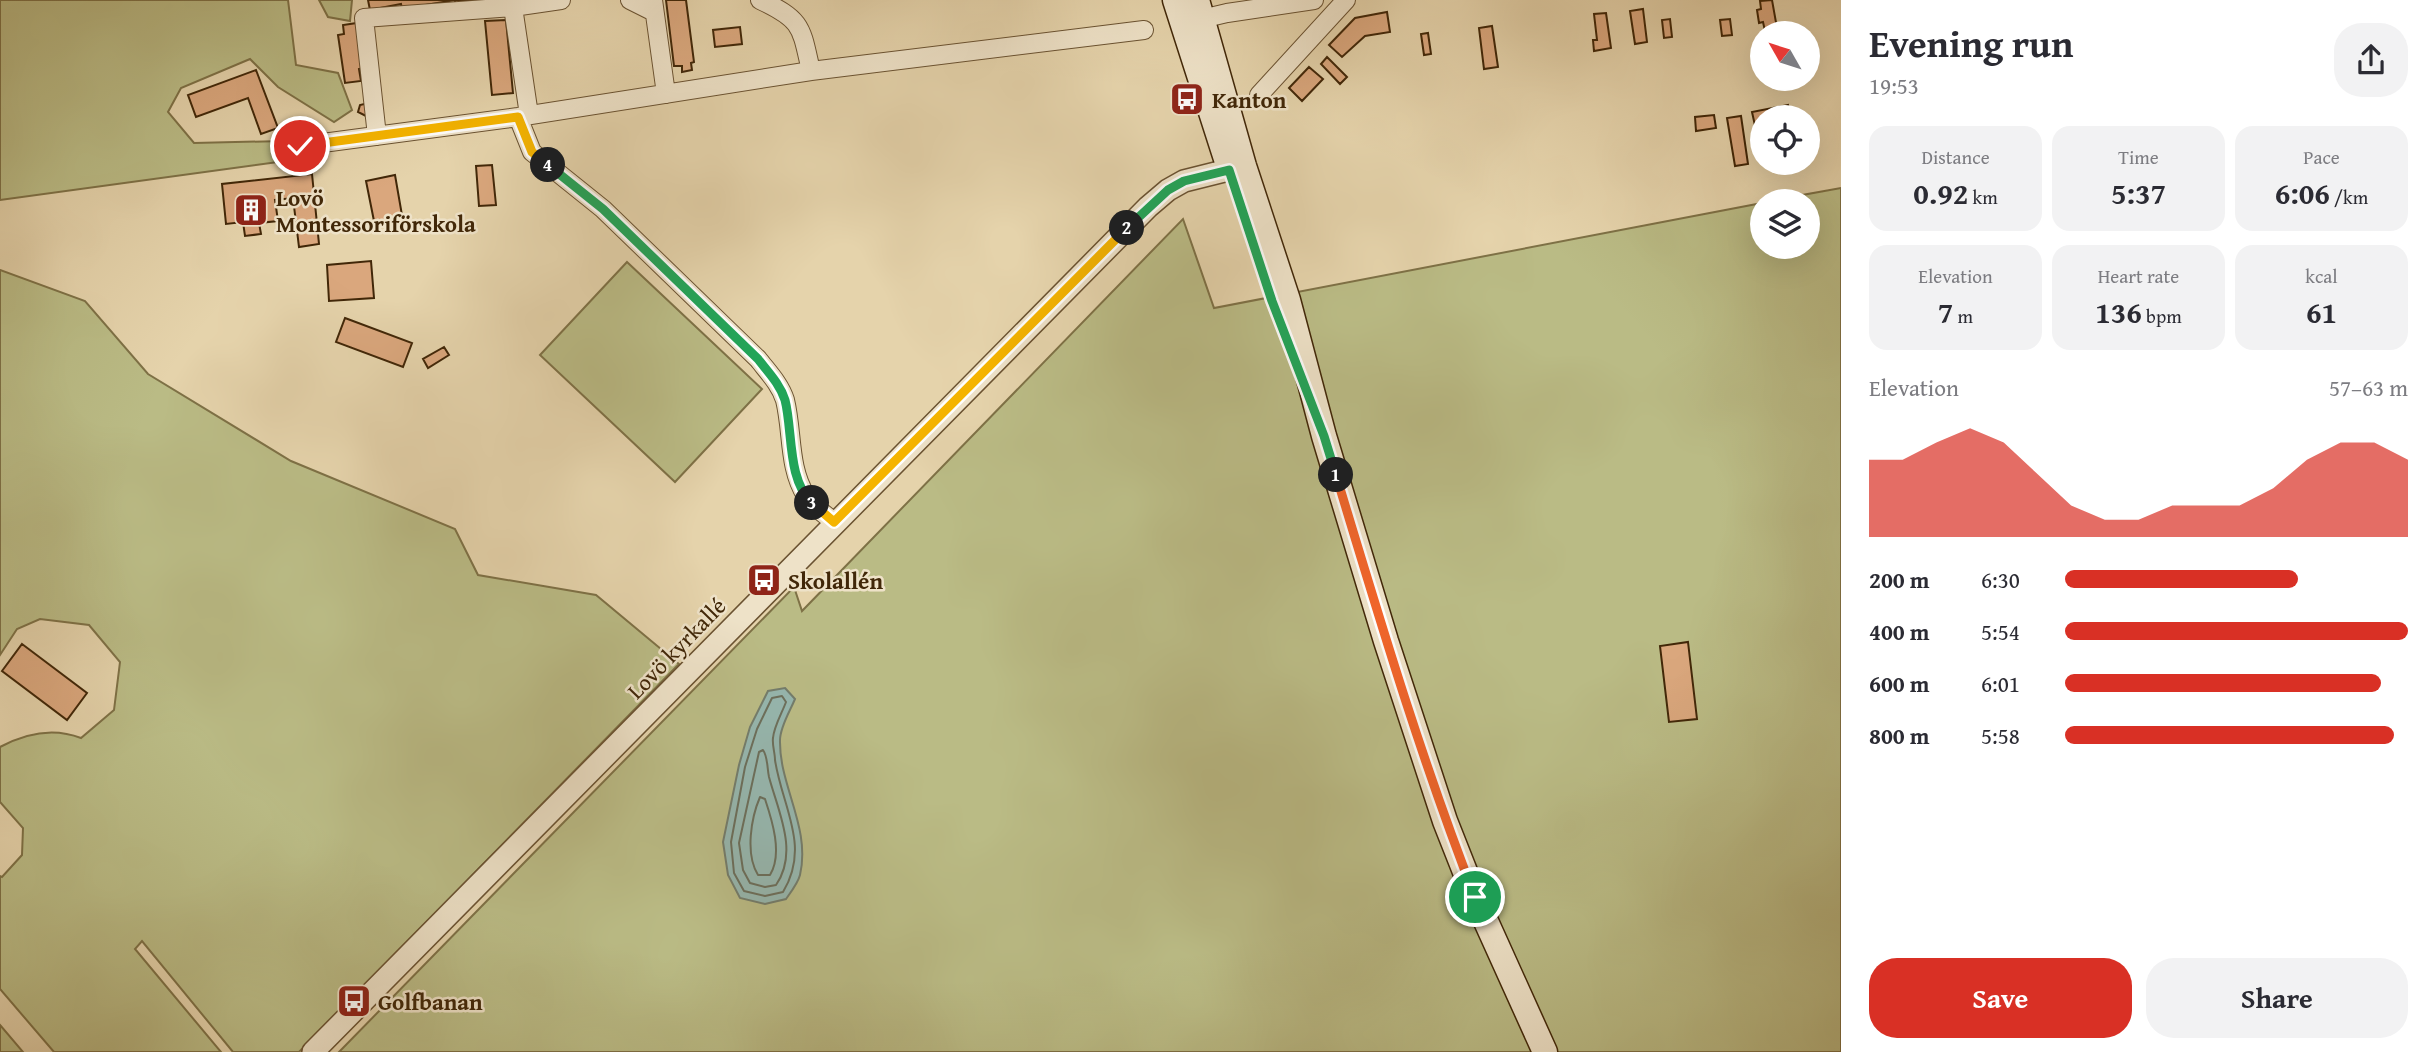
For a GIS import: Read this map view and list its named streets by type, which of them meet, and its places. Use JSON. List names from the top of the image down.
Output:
{
  "streets": {
    "street": ["Lovö kyrkallé"]
  },
  "places": {
    "bus stop": ["Kanton", "Skolallén", "Golfbanan"],
    "building": ["Lovö Montessoriförskola"]
  },
  "north": "top left",
  "page": {
    "heading": ["Evening run", "19:53"],
    "stats": [
      ["Distance", "0.92 km"],
      ["Time", "5:37"],
      ["Pace", "6:06 /km"],
      ["Elevation", "7 m"],
      ["Heart rate", "136 bpm"],
      ["kcal", "61"]
    ],
    "pins": [
      "4",
      "2",
      "1",
      "3"
    ],
    "chart": ["Elevation", "57–63 m"],
    "list": [
      {
        "name": "200 m",
        "note": "6:30"
      },
      {
        "name": "400 m",
        "note": "5:54"
      },
      {
        "name": "600 m",
        "note": "6:01"
      },
      {
        "name": "800 m",
        "note": "5:58"
      }
    ],
    "buttons": ["Save", "Share"]
  }
}
